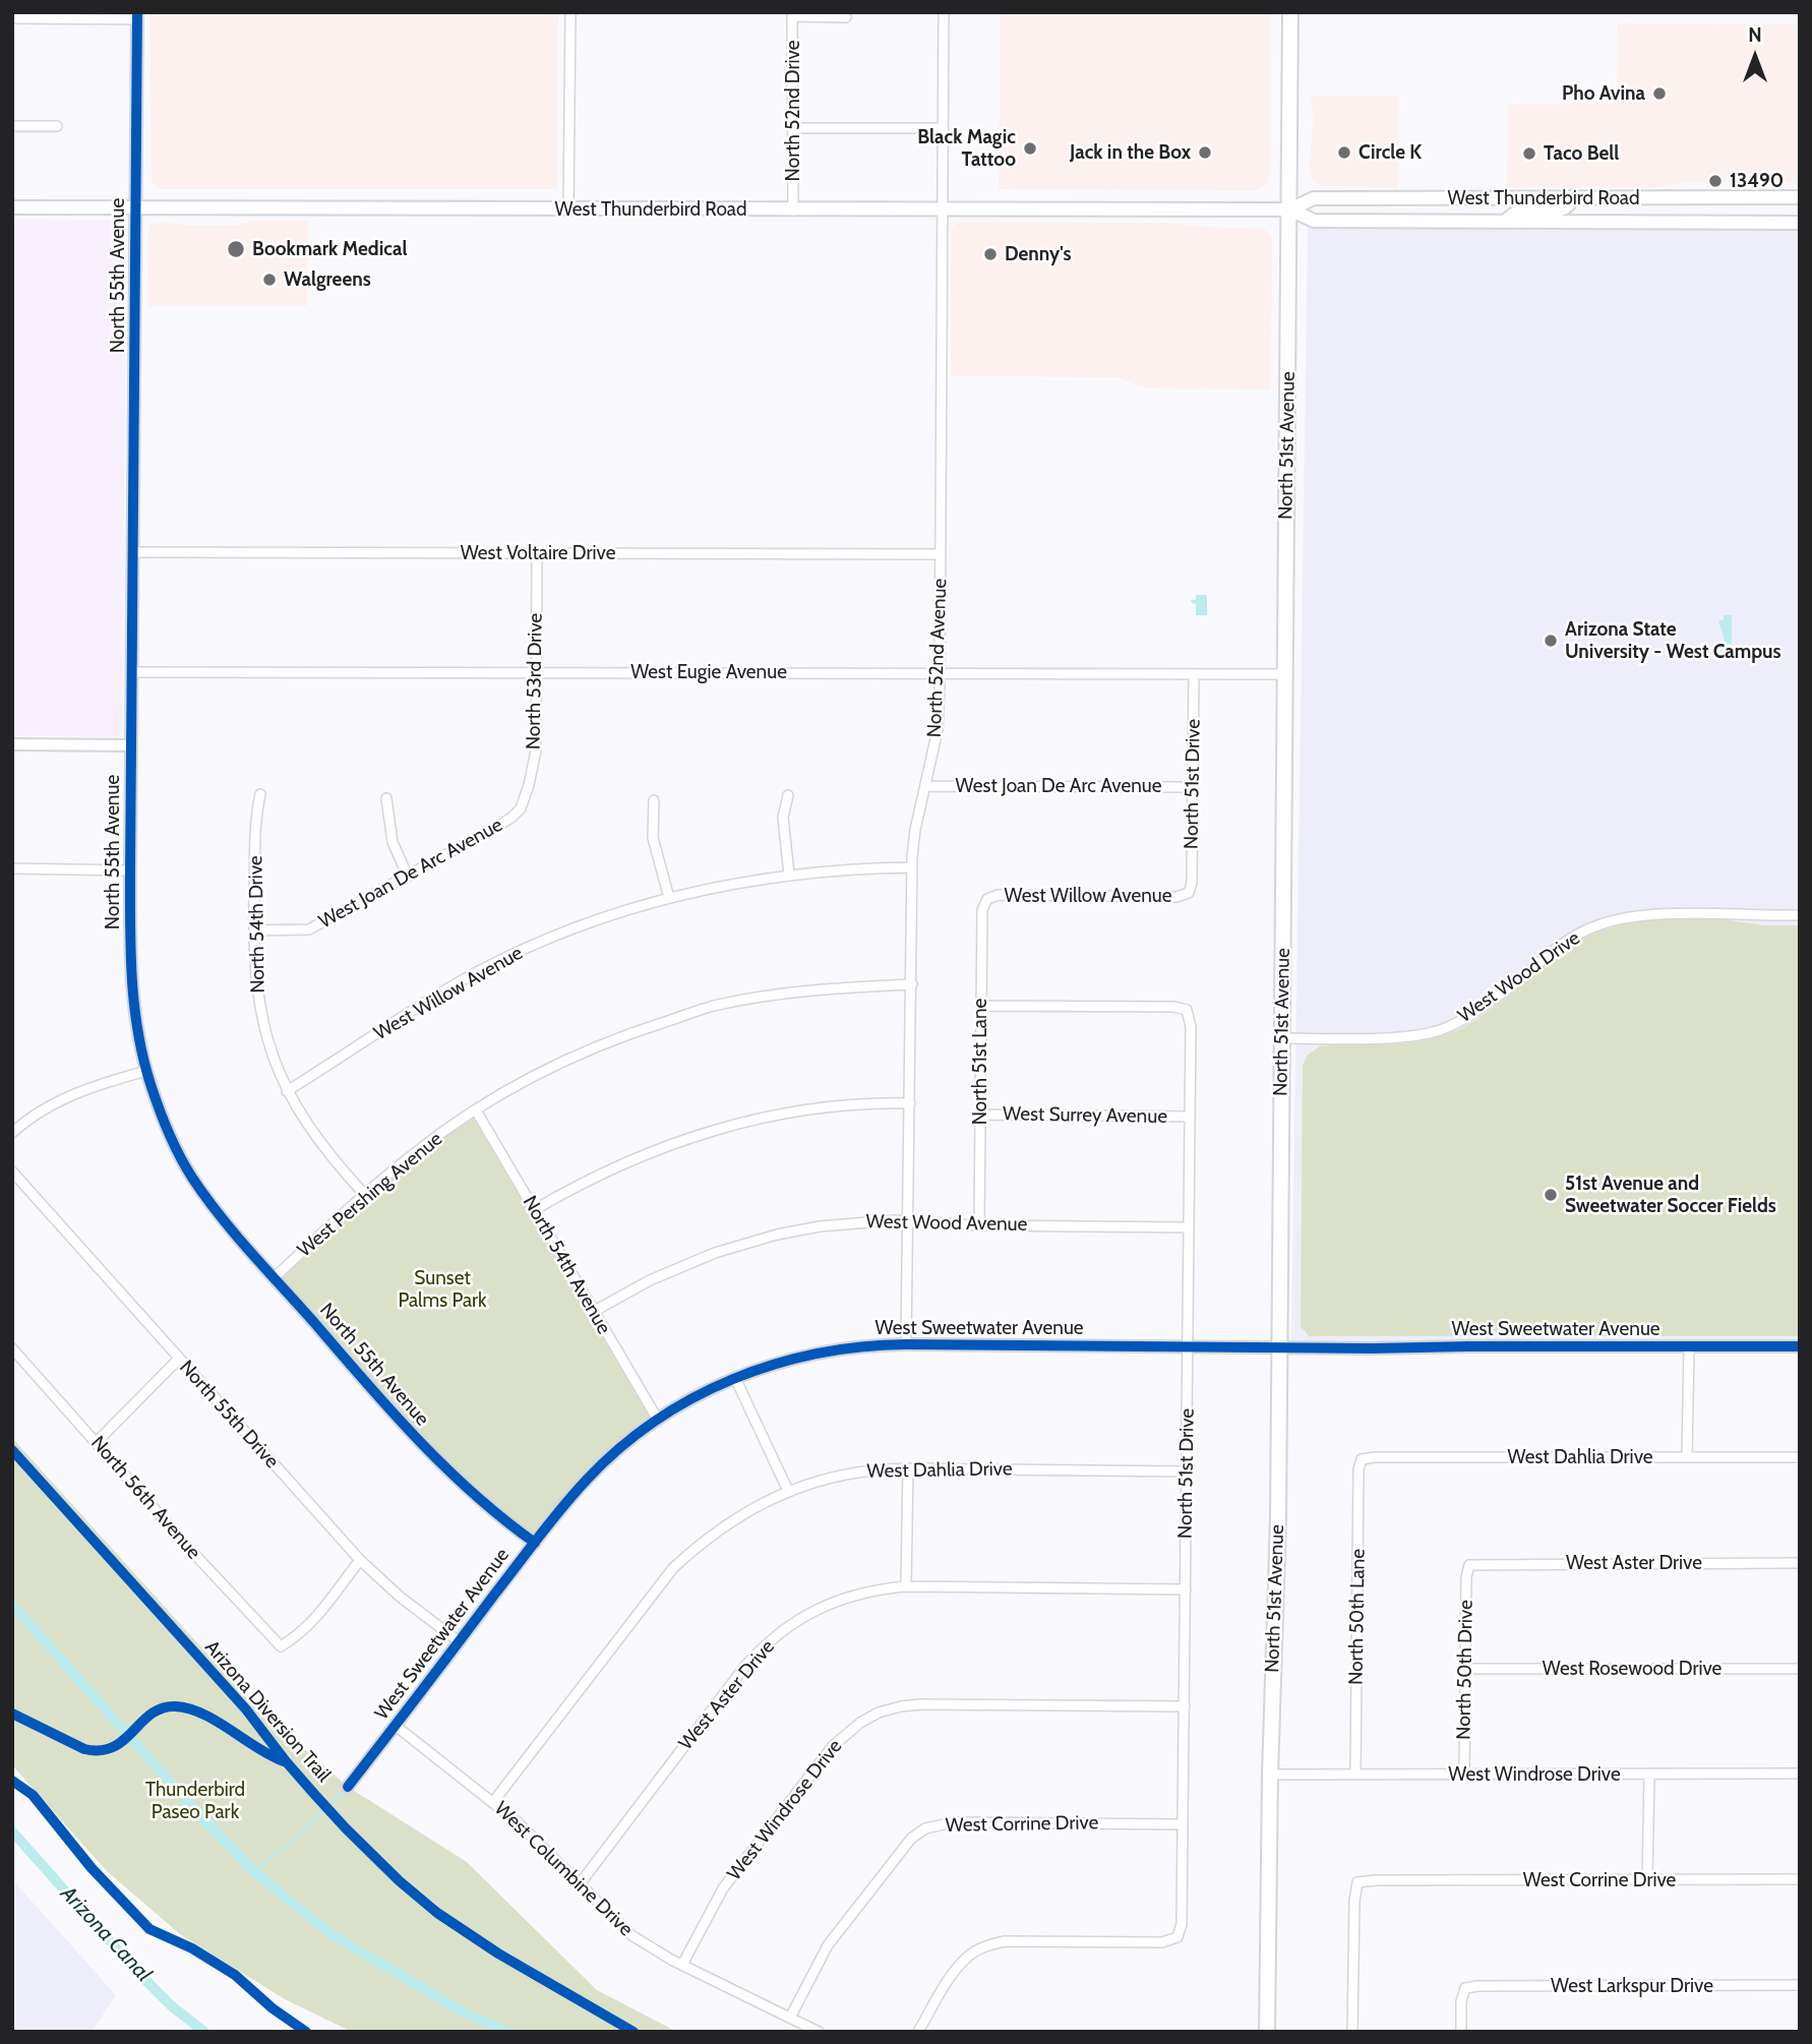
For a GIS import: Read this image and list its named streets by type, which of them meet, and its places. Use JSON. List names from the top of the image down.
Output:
{
  "streets": {
    "main road": ["West Thunderbird Road", "North 51st Avenue"],
    "street": [
      "North 52nd Drive",
      "North 55th Avenue",
      "West Voltaire Drive",
      "North 52nd Avenue",
      "West Eugie Avenue",
      "North 53rd Drive",
      "North 51st Drive",
      "West Joan De Arc Avenue",
      "West Willow Avenue",
      "North 54th Drive",
      "West Wood Drive",
      "North 51st Lane",
      "West Surrey Avenue",
      "West Pershing Avenue",
      "West Wood Avenue",
      "North 54th Avenue",
      "West Sweetwater Avenue",
      "North 55th Drive",
      "West Dahlia Drive",
      "North 56th Avenue",
      "West Aster Drive",
      "North 50th Lane",
      "West Rosewood Drive",
      "North 50th Drive",
      "West Windrose Drive",
      "West Corrine Drive",
      "West Columbine Drive",
      "West Larkspur Drive"
    ],
    "cycle path": ["Arizona Diversion Trail"]
  },
  "crossings": [
    ["North 52nd Drive", "West Thunderbird Road"],
    ["West Thunderbird Road", "North 55th Avenue"],
    ["West Thunderbird Road", "North 51st Avenue"],
    ["West Thunderbird Road", "North 52nd Avenue"],
    ["North 55th Avenue", "West Voltaire Drive"],
    ["North 55th Avenue", "West Eugie Avenue"],
    ["North 55th Avenue", "West Pershing Avenue"],
    ["North 55th Avenue", "West Sweetwater Avenue"],
    ["North 51st Avenue", "West Eugie Avenue"],
    ["North 51st Avenue", "West Wood Drive"],
    ["North 51st Avenue", "West Sweetwater Avenue"],
    ["North 51st Avenue", "West Windrose Drive"],
    ["West Voltaire Drive", "North 52nd Avenue"],
    ["West Voltaire Drive", "North 53rd Drive"],
    ["North 52nd Avenue", "West Eugie Avenue"],
    ["North 52nd Avenue", "West Joan De Arc Avenue"],
    ["North 52nd Avenue", "West Willow Avenue"],
    ["North 52nd Avenue", "West Pershing Avenue"],
    ["North 52nd Avenue", "West Wood Avenue"],
    ["North 52nd Avenue", "West Sweetwater Avenue"],
    ["West Eugie Avenue", "North 53rd Drive"],
    ["West Eugie Avenue", "North 51st Drive"],
    ["North 53rd Drive", "West Joan De Arc Avenue"],
    ["North 51st Drive", "West Joan De Arc Avenue"],
    ["North 51st Drive", "West Willow Avenue"],
    ["North 51st Drive", "North 51st Lane"],
    ["North 51st Drive", "West Surrey Avenue"],
    ["North 51st Drive", "West Wood Avenue"],
    ["North 51st Drive", "West Sweetwater Avenue"],
    ["North 51st Drive", "West Dahlia Drive"],
    ["North 51st Drive", "West Aster Drive"],
    ["North 51st Drive", "West Windrose Drive"],
    ["North 51st Drive", "West Corrine Drive"],
    ["West Joan De Arc Avenue", "North 54th Drive"],
    ["West Willow Avenue", "North 54th Drive"],
    ["West Willow Avenue", "North 51st Lane"],
    ["North 54th Drive", "West Pershing Avenue"],
    ["North 51st Lane", "West Surrey Avenue"],
    ["North 51st Lane", "West Wood Avenue"],
    ["West Pershing Avenue", "North 54th Avenue"],
    ["West Wood Avenue", "North 54th Avenue"],
    ["North 54th Avenue", "West Sweetwater Avenue"],
    ["West Sweetwater Avenue", "North 55th Drive"],
    ["West Sweetwater Avenue", "West Columbine Drive"],
    ["North 55th Drive", "North 56th Avenue"],
    ["West Dahlia Drive", "North 50th Lane"],
    ["West Dahlia Drive", "West Columbine Drive"],
    ["West Aster Drive", "North 50th Drive"],
    ["West Aster Drive", "West Columbine Drive"],
    ["North 50th Lane", "West Windrose Drive"],
    ["West Rosewood Drive", "North 50th Drive"],
    ["North 50th Drive", "West Windrose Drive"],
    ["West Windrose Drive", "West Columbine Drive"],
    ["West Corrine Drive", "West Columbine Drive"]
  ],
  "water": ["Arizona Canal"],
  "parks": ["Sunset Palms Park", "Thunderbird Paseo Park"],
  "places": [
    "Pho Avina",
    "Black Magic Tattoo",
    "Jack in the Box",
    "Circle K",
    "Taco Bell",
    "13490",
    "Bookmark Medical",
    "Denny's",
    "Walgreens",
    "Arizona State University - West Campus",
    "51st Avenue and Sweetwater Soccer Fields"
  ],
  "north": "top"
}
